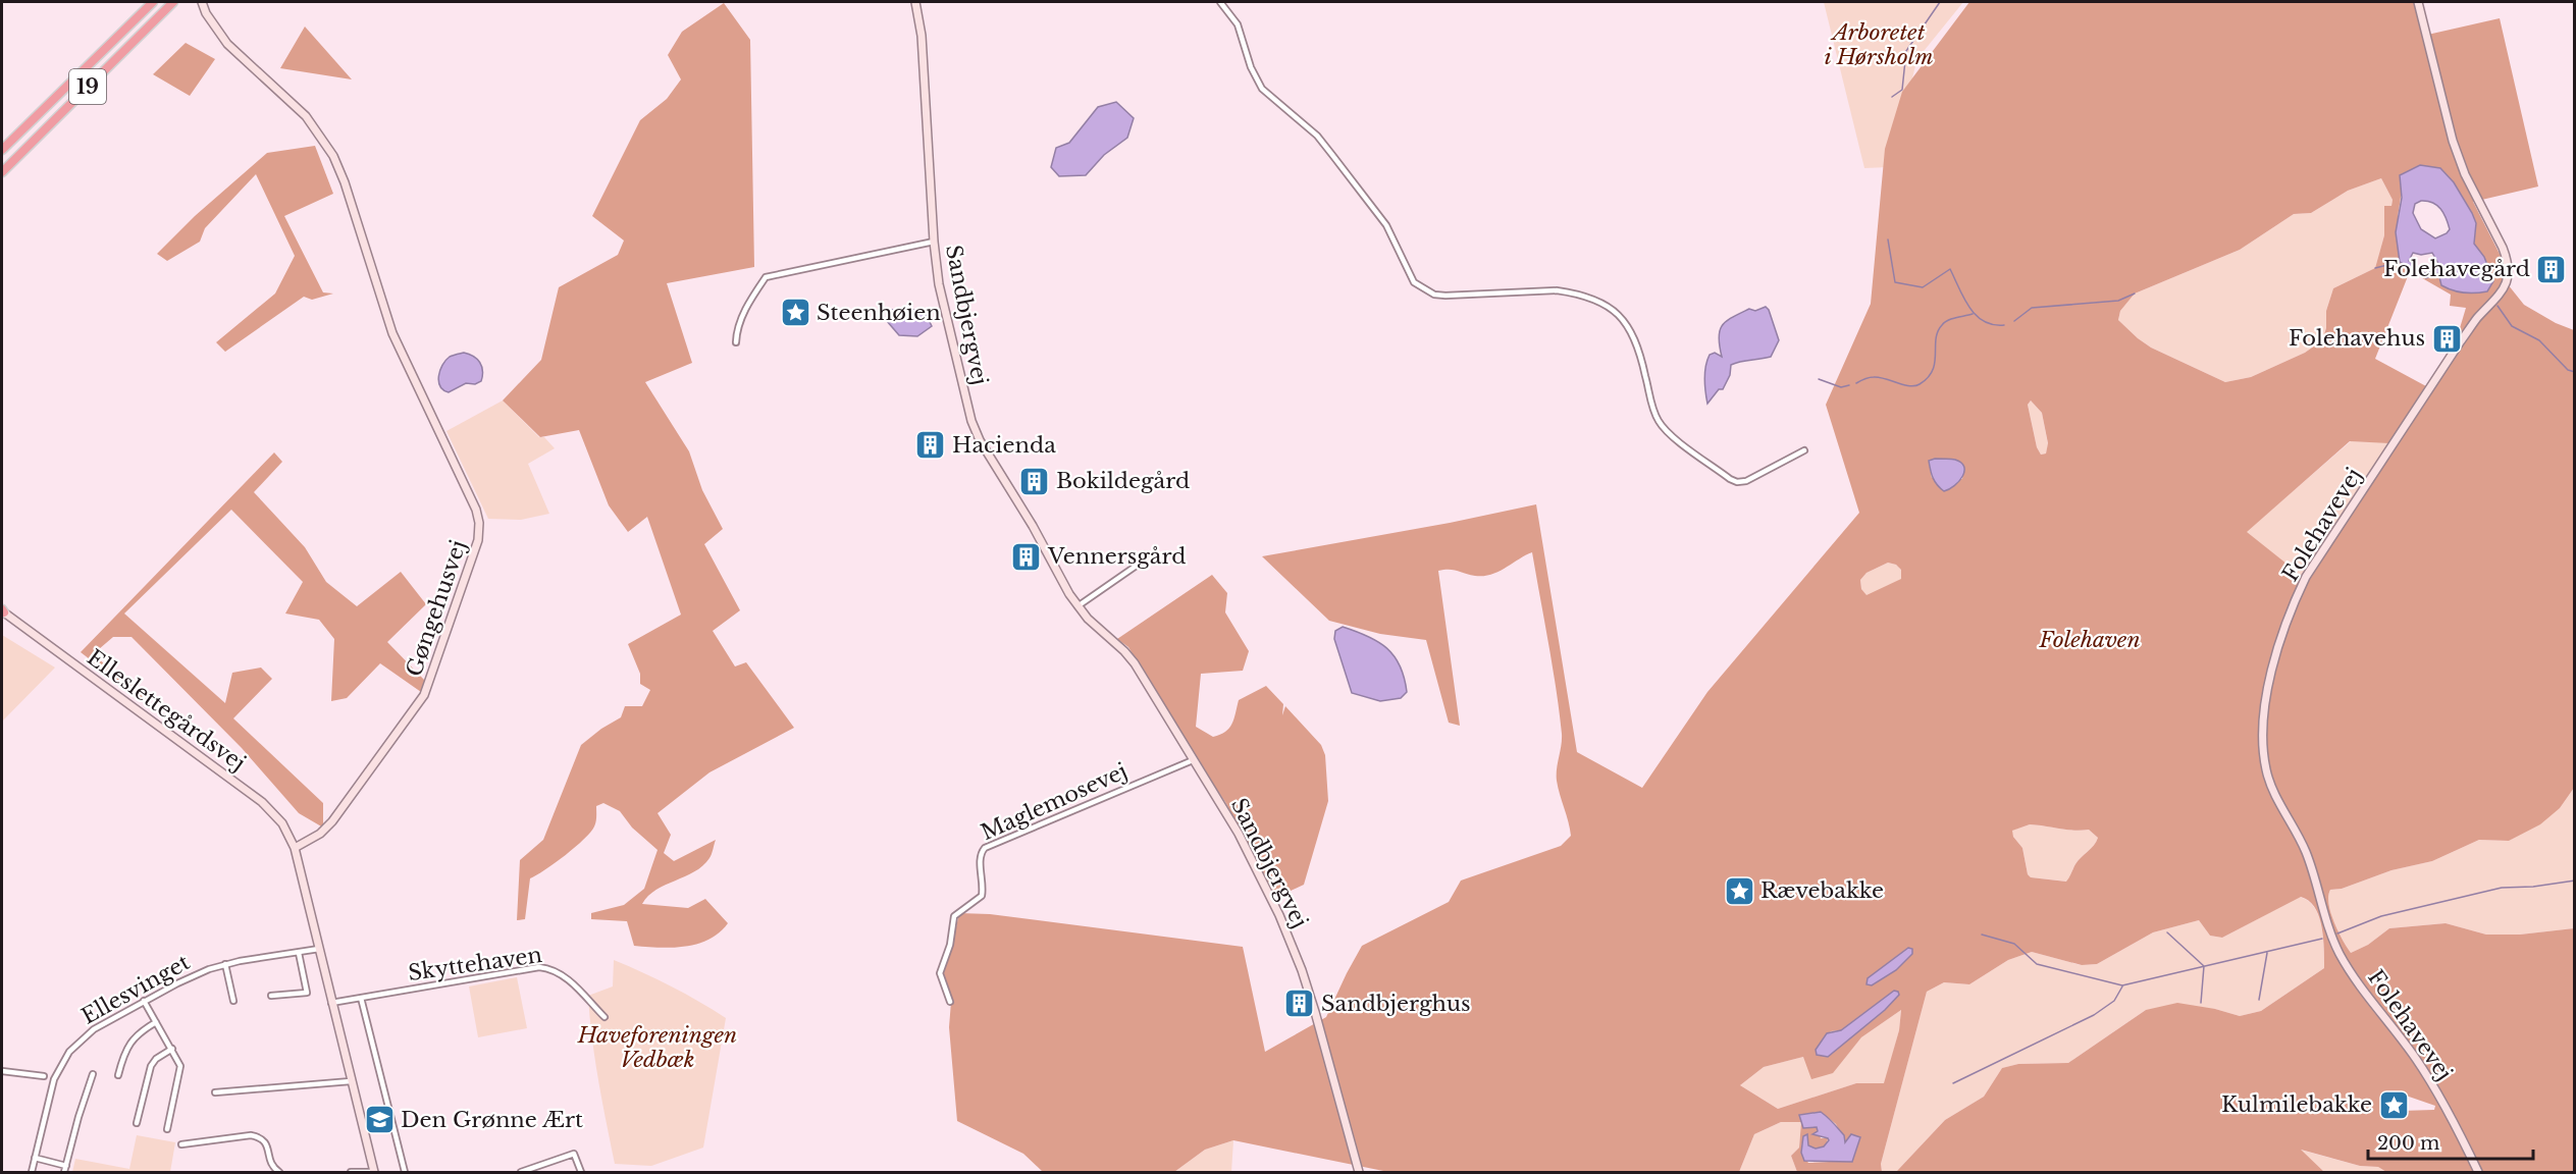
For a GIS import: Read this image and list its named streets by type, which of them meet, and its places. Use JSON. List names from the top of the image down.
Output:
{
  "streets": {
    "highway": ["19"],
    "street": [
      "Sandbjergvej",
      "Folehavevej",
      "Gøngehusvej",
      "Elleslettegårdsvej",
      "Maglemosevej",
      "Skyttehaven",
      "Ellesvinget"
    ]
  },
  "crossings": [
    ["Sandbjergvej", "Maglemosevej"],
    ["Gøngehusvej", "Elleslettegårdsvej"]
  ],
  "parks": ["Arboretet i Hørsholm", "Folehaven", "Haveforeningen Vedbæk"],
  "places": {
    "building": [
      "Folehavegård",
      "Folehavehus",
      "Hacienda",
      "Bokildegård",
      "Vennersgård",
      "Sandbjerghus"
    ],
    "place": ["Steenhøien", "Rævebakke", "Kulmilebakke"],
    "school or university": ["Den Grønne Ært"]
  },
  "scale_bar": "200 m"
}
